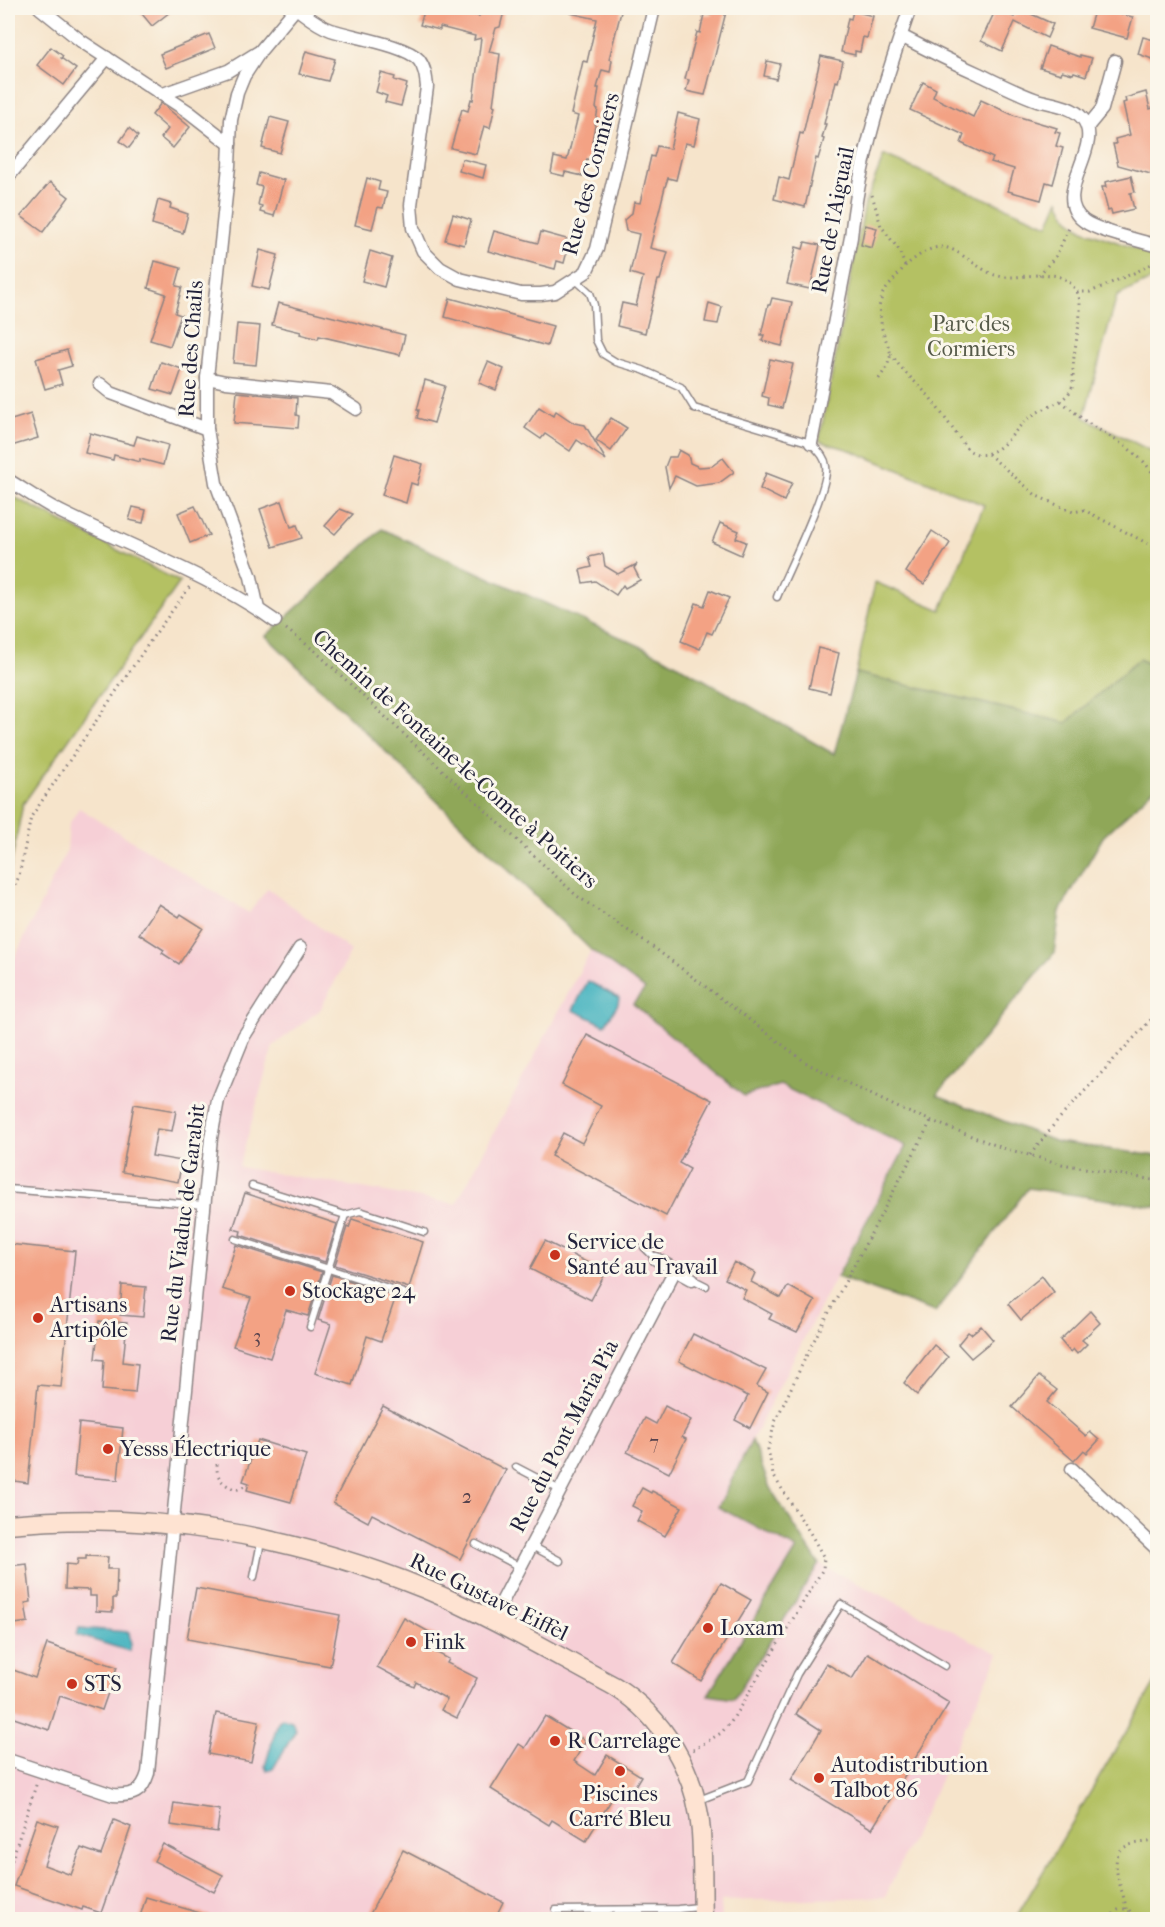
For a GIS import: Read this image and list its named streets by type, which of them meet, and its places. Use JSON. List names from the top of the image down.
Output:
{
  "streets": {
    "street": [
      "Rue des Cormiers",
      "Rue de l’Aiguail",
      "Rue des Chails",
      "Rue du Viaduc de Garabit",
      "Rue du Pont Maria Pia",
      "Rue Gustave Eiffel"
    ],
    "path": ["Chemin de Fontaine-le-Comte à Poitiers"]
  },
  "crossings": [
    ["Rue du Viaduc de Garabit", "Rue Gustave Eiffel"],
    ["Rue du Pont Maria Pia", "Rue Gustave Eiffel"]
  ],
  "parks": ["Parc des Cormiers"],
  "places": [
    "Service de Santé au Travail",
    "Stockage 24",
    "Artisans Artipôle",
    "Yesss Électrique",
    "Loxam",
    "Fink",
    "STS",
    "R Carrelage",
    "Piscines Carré Bleu",
    "Autodistribution Talbot 86"
  ],
  "house_numbers": ["3", "7", "2"]
}
